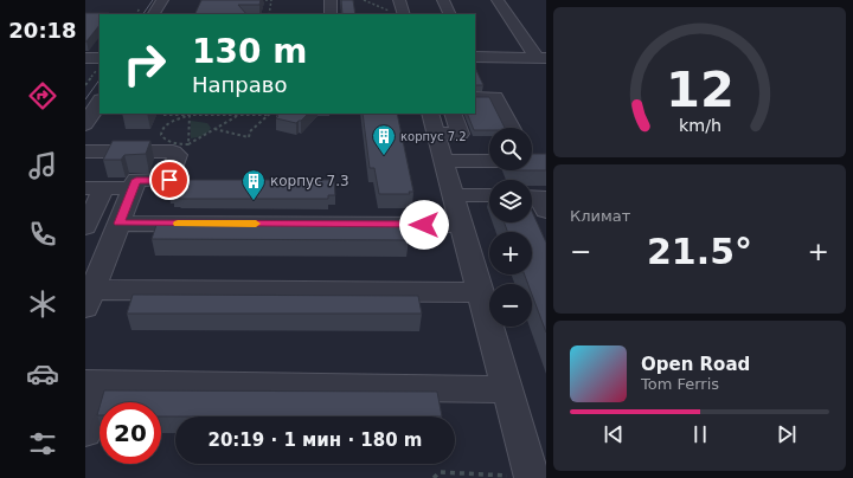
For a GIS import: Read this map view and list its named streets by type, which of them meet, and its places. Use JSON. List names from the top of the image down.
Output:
{
  "places": {
    "building": ["корпус 7.2", "корпус 7.3"]
  },
  "page": {
    "tabs": "20:18",
    "turn": ["130 m", "Направо"],
    "map_buttons": ["+", "−"],
    "tile": "Климат",
    "heat": ["−", "21.5°", "+"],
    "song": ["Open Road", "Tom Ferris"],
    "limit": "20",
    "trip": "20:19 · 1 мин · 180 m",
    "gauge": ["12", "km/h"]
  }
}
